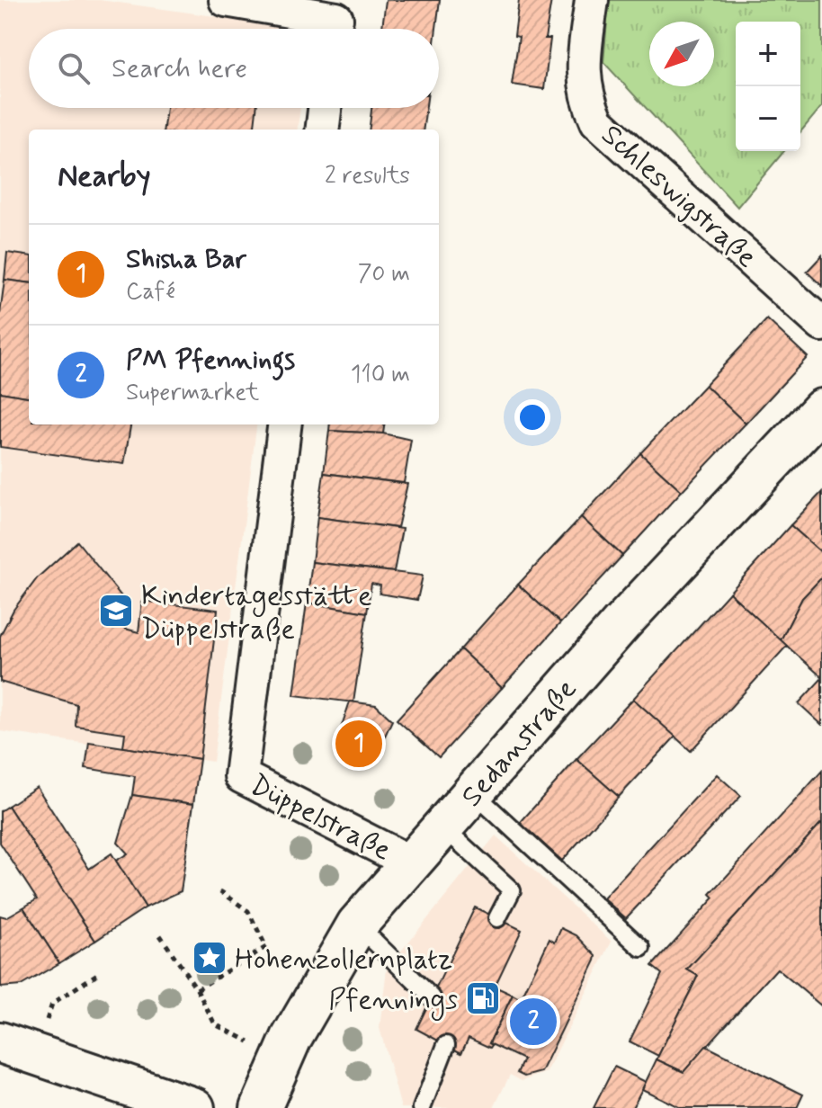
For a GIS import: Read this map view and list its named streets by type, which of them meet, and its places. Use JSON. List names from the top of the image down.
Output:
{
  "streets": {
    "street": ["Schleswigstraße", "Sedanstraße", "Düppelstraße"]
  },
  "crossings": [
    ["Sedanstraße", "Düppelstraße"]
  ],
  "places": {
    "school or university": ["Kindertagesstätte Düppelstraße"],
    "place": ["Hohenzollernplatz"],
    "fuel station": ["Pfennings"]
  },
  "north": "bottom left",
  "page": {
    "map_buttons": ["+", "−"],
    "search": "Search here",
    "heading": ["Nearby", "2 results"],
    "list": [
      {
        "mark": "1",
        "name": "Shisha Bar",
        "note": "Café",
        "value": "70 m"
      },
      {
        "mark": "2",
        "name": "PM Pfennings",
        "note": "Supermarket",
        "value": "110 m"
      }
    ],
    "pins": ["1", "2"]
  }
}
